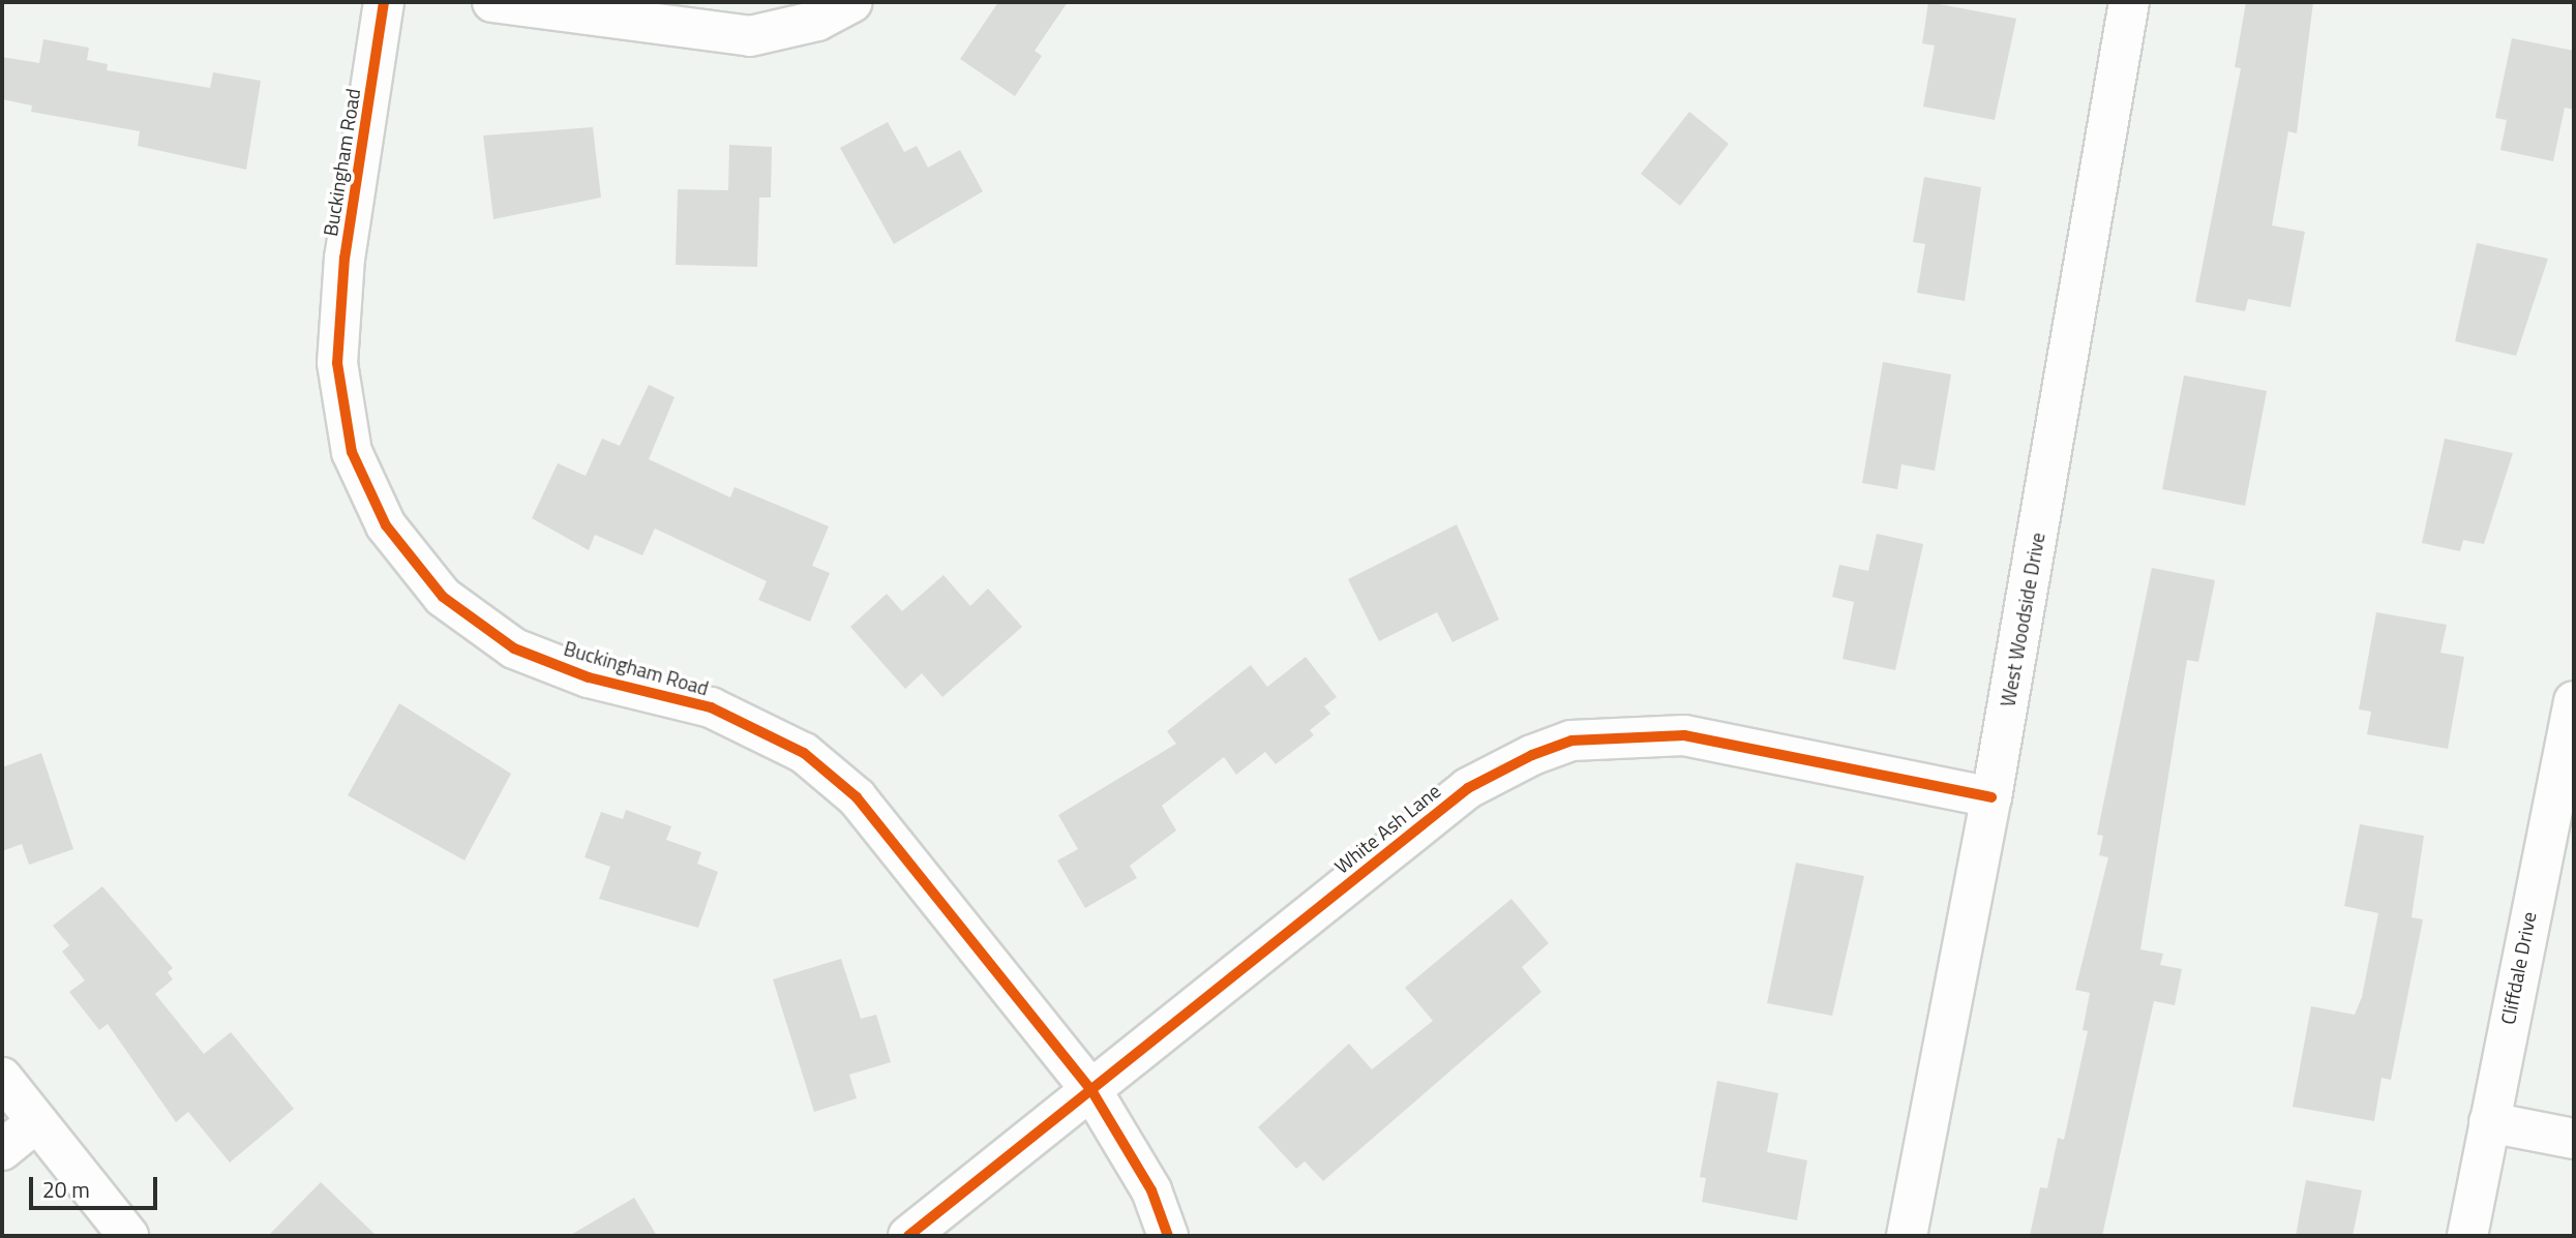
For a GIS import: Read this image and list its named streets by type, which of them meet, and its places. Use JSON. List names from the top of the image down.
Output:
{
  "streets": {
    "street": [
      "Buckingham Road",
      "West Woodside Drive",
      "White Ash Lane",
      "Cliffdale Drive"
    ]
  },
  "crossings": [
    ["Buckingham Road", "White Ash Lane"],
    ["West Woodside Drive", "White Ash Lane"]
  ],
  "scale_bar": "20 m"
}
